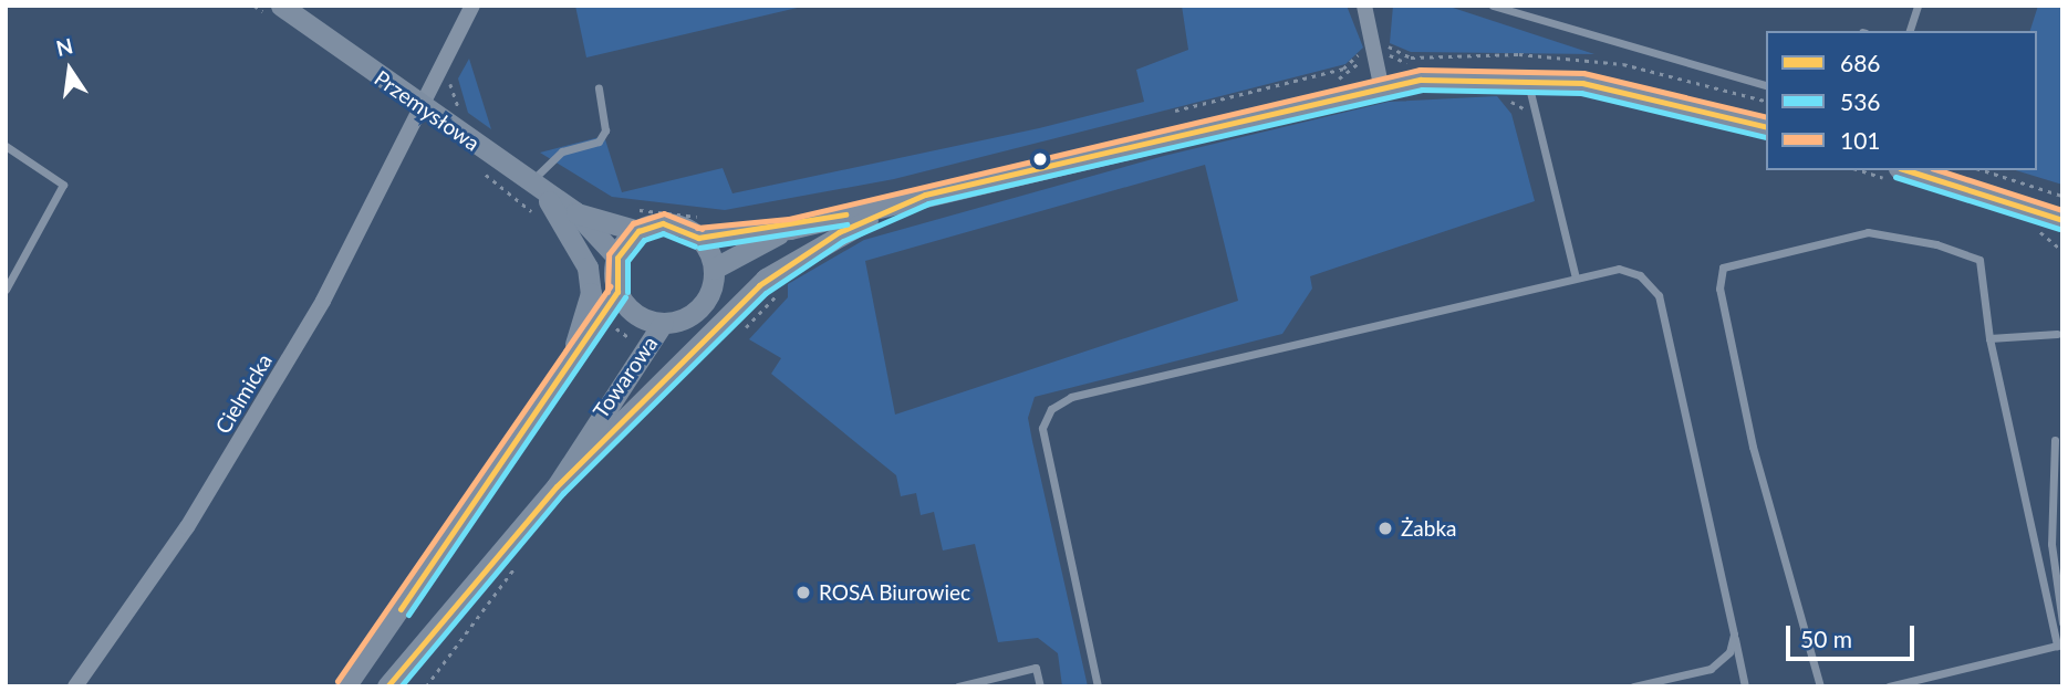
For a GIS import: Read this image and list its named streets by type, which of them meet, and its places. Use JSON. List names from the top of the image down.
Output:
{
  "streets": {
    "street": ["Przemysłowa", "Towarowa", "Cielmicka"]
  },
  "crossings": [
    ["Przemysłowa", "Towarowa"],
    ["Przemysłowa", "Cielmicka"]
  ],
  "places": ["Żabka", "ROSA Biurowiec"],
  "lines": ["transit line 101", "transit line 686", "transit line 536"],
  "legend": ["686", "536", "101"],
  "scale_bar": "50 m",
  "north": "top"
}
